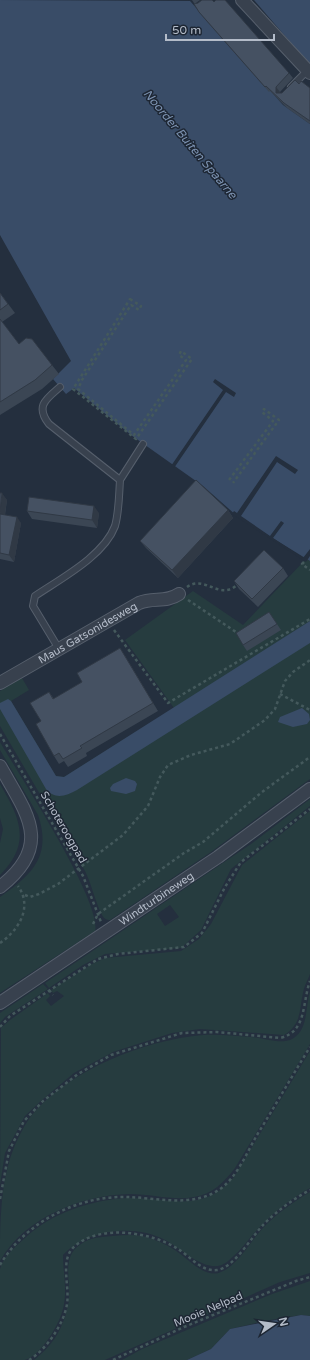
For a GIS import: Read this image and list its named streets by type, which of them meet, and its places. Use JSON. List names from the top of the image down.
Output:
{
  "streets": {
    "street": ["Maus Gatsonidesweg", "Windturbineweg"],
    "path": ["Schoteroogpad", "Mooie Nelpad"]
  },
  "crossings": [
    ["Schoteroogpad", "Windturbineweg"]
  ],
  "water": ["Noorder Buiten Spaarne"],
  "scale_bar": "50 m",
  "north": "right"
}
